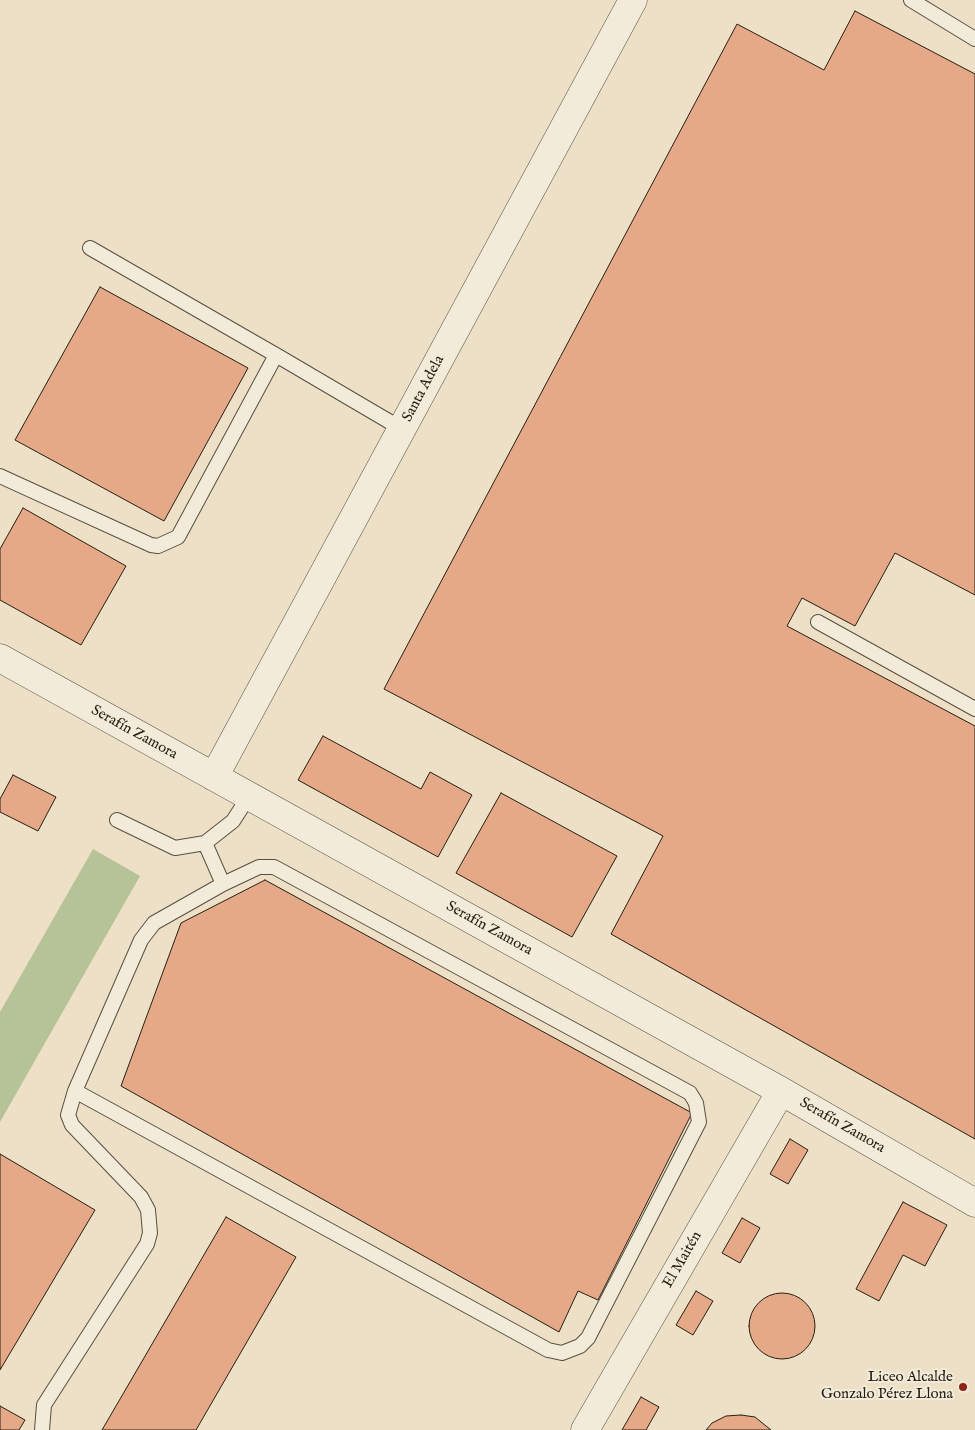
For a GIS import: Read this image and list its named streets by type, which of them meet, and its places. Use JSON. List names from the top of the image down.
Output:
{
  "streets": {
    "street": ["Santa Adela", "Serafín Zamora", "El Maitén"]
  },
  "crossings": [
    ["Santa Adela", "Serafín Zamora"],
    ["Serafín Zamora", "El Maitén"]
  ],
  "places": ["Liceo Alcalde Gonzalo Pérez Llona"]
}
